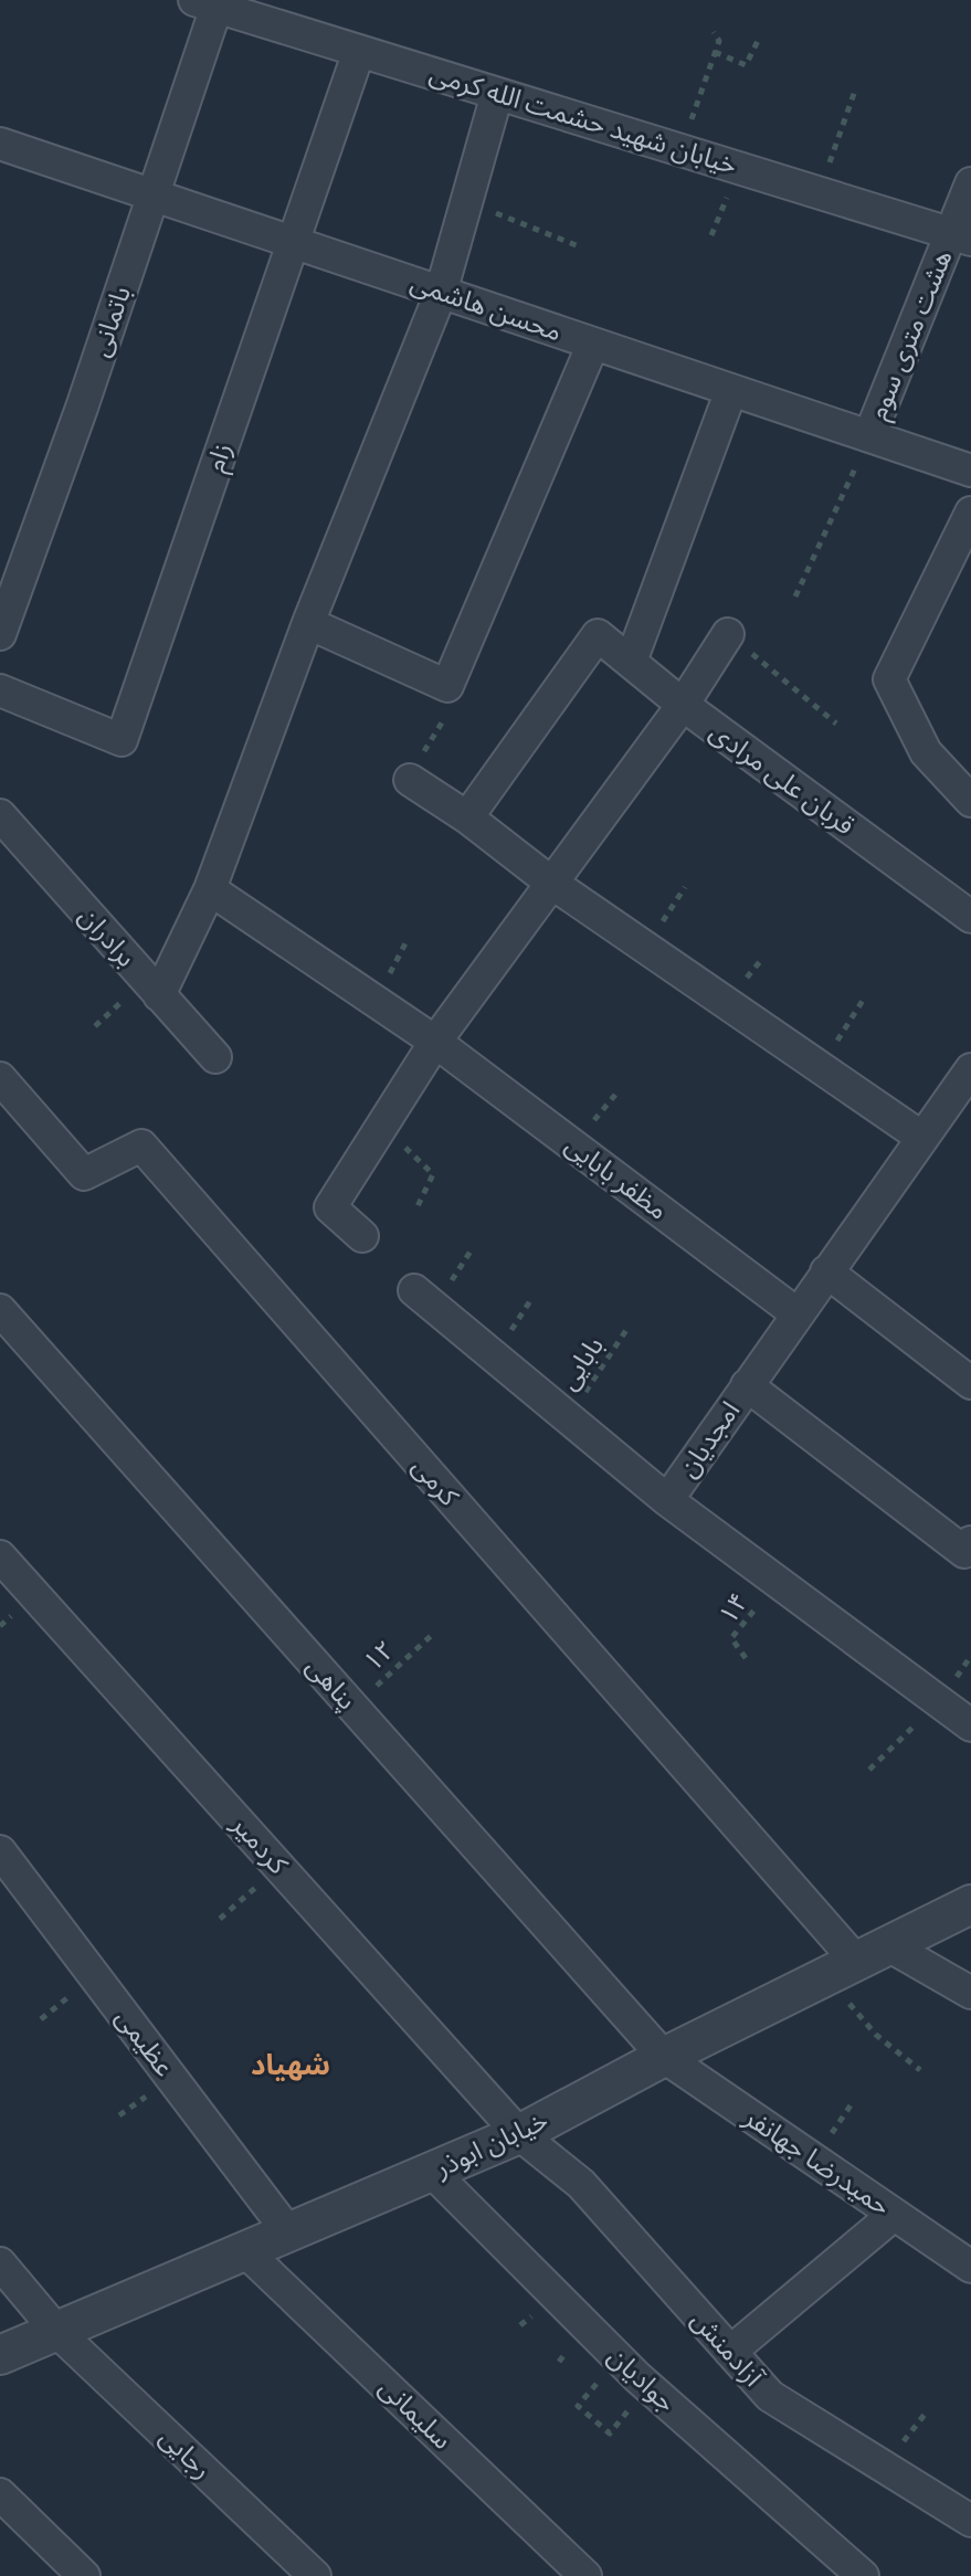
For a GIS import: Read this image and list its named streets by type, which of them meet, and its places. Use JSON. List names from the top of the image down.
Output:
{
  "streets": {
    "street": [
      "خیابان شهید حشمت الله کرمی",
      "محسن هاشمی",
      "باتمانی",
      "هشت متری سوم",
      "زام",
      "قربان علی مرادی",
      "برادران",
      "مظفر بابایی",
      "امجدیان",
      "کرمی",
      "پناهی",
      "کردمیر",
      "عظیمی",
      "خیابان ابوذر",
      "حمیدرضا جهانفر",
      "آزادمنش",
      "جوادیان",
      "سلیمانی",
      "رجایی"
    ],
    "path": ["بابایی", "۱۴", "۱۲"]
  },
  "crossings": [
    ["خیابان شهید حشمت الله کرمی", "باتمانی"],
    ["خیابان شهید حشمت الله کرمی", "هشت متری سوم"],
    ["خیابان شهید حشمت الله کرمی", "زام"],
    ["محسن هاشمی", "باتمانی"],
    ["محسن هاشمی", "هشت متری سوم"],
    ["محسن هاشمی", "زام"],
    ["مظفر بابایی", "امجدیان"],
    ["امجدیان", "۱۴"],
    ["کرمی", "خیابان ابوذر"],
    ["۱۲", "پناهی"],
    ["پناهی", "خیابان ابوذر"],
    ["پناهی", "حمیدرضا جهانفر"],
    ["کردمیر", "خیابان ابوذر"],
    ["کردمیر", "آزادمنش"],
    ["عظیمی", "خیابان ابوذر"],
    ["خیابان ابوذر", "حمیدرضا جهانفر"],
    ["خیابان ابوذر", "آزادمنش"],
    ["خیابان ابوذر", "جوادیان"],
    ["خیابان ابوذر", "سلیمانی"],
    ["خیابان ابوذر", "رجایی"]
  ],
  "districts": ["شهیاد"]
}
